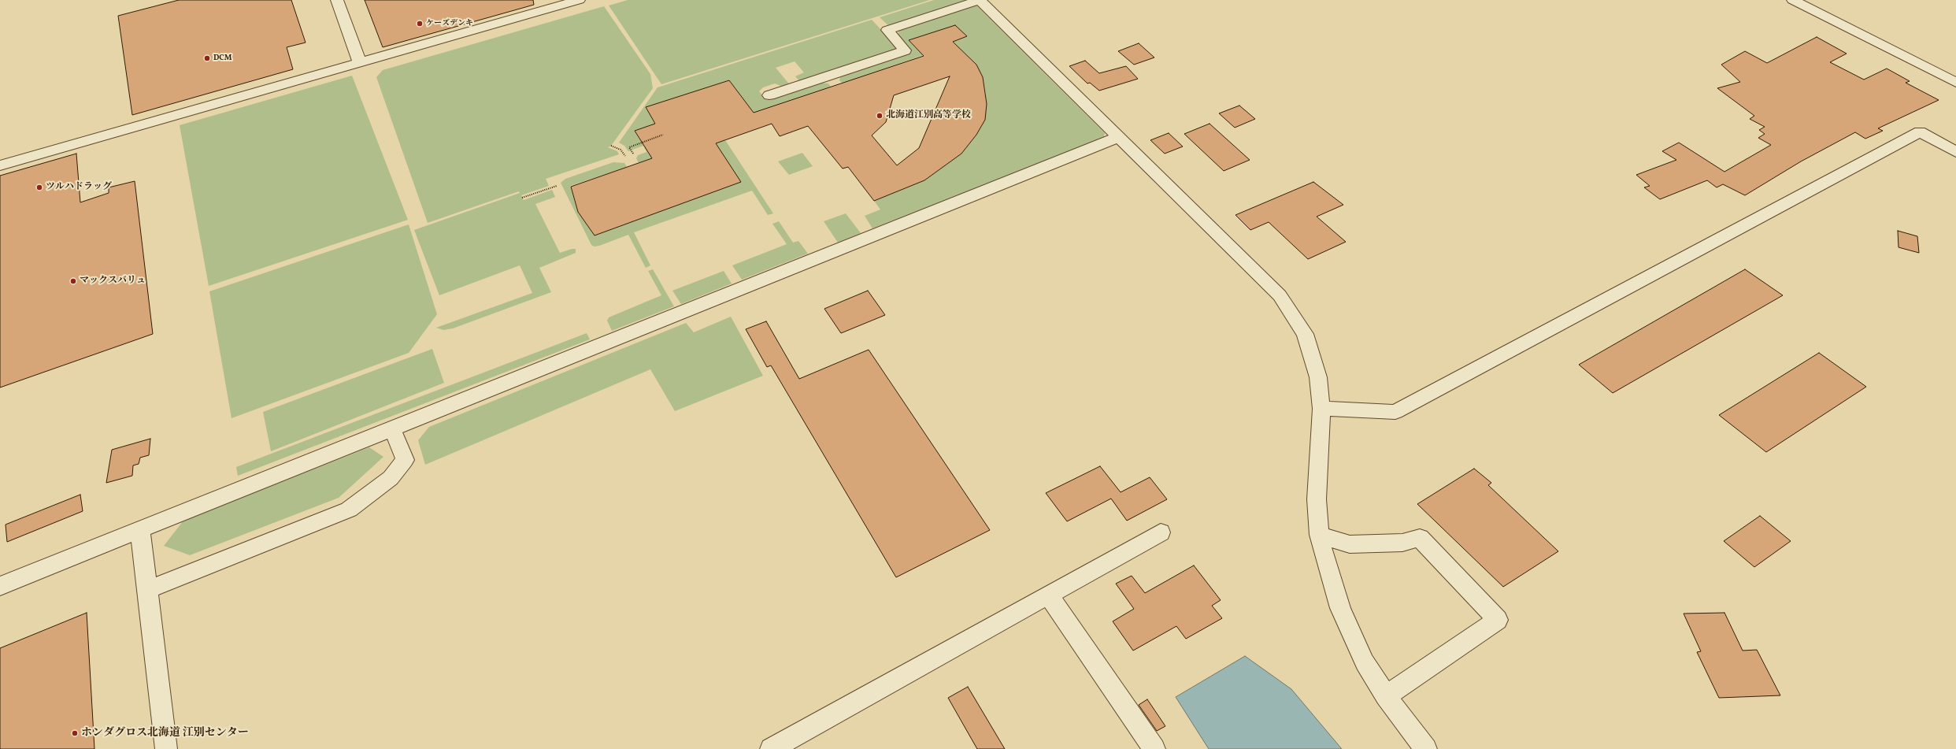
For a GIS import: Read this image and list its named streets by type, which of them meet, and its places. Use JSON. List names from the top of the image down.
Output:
{
  "places": [
    "ケーズデンキ",
    "DCM",
    "北海道江別高等学校",
    "ツルハドラッグ",
    "マックスバリュ",
    "ホンダグロス北海道 江別センター"
  ]
}
